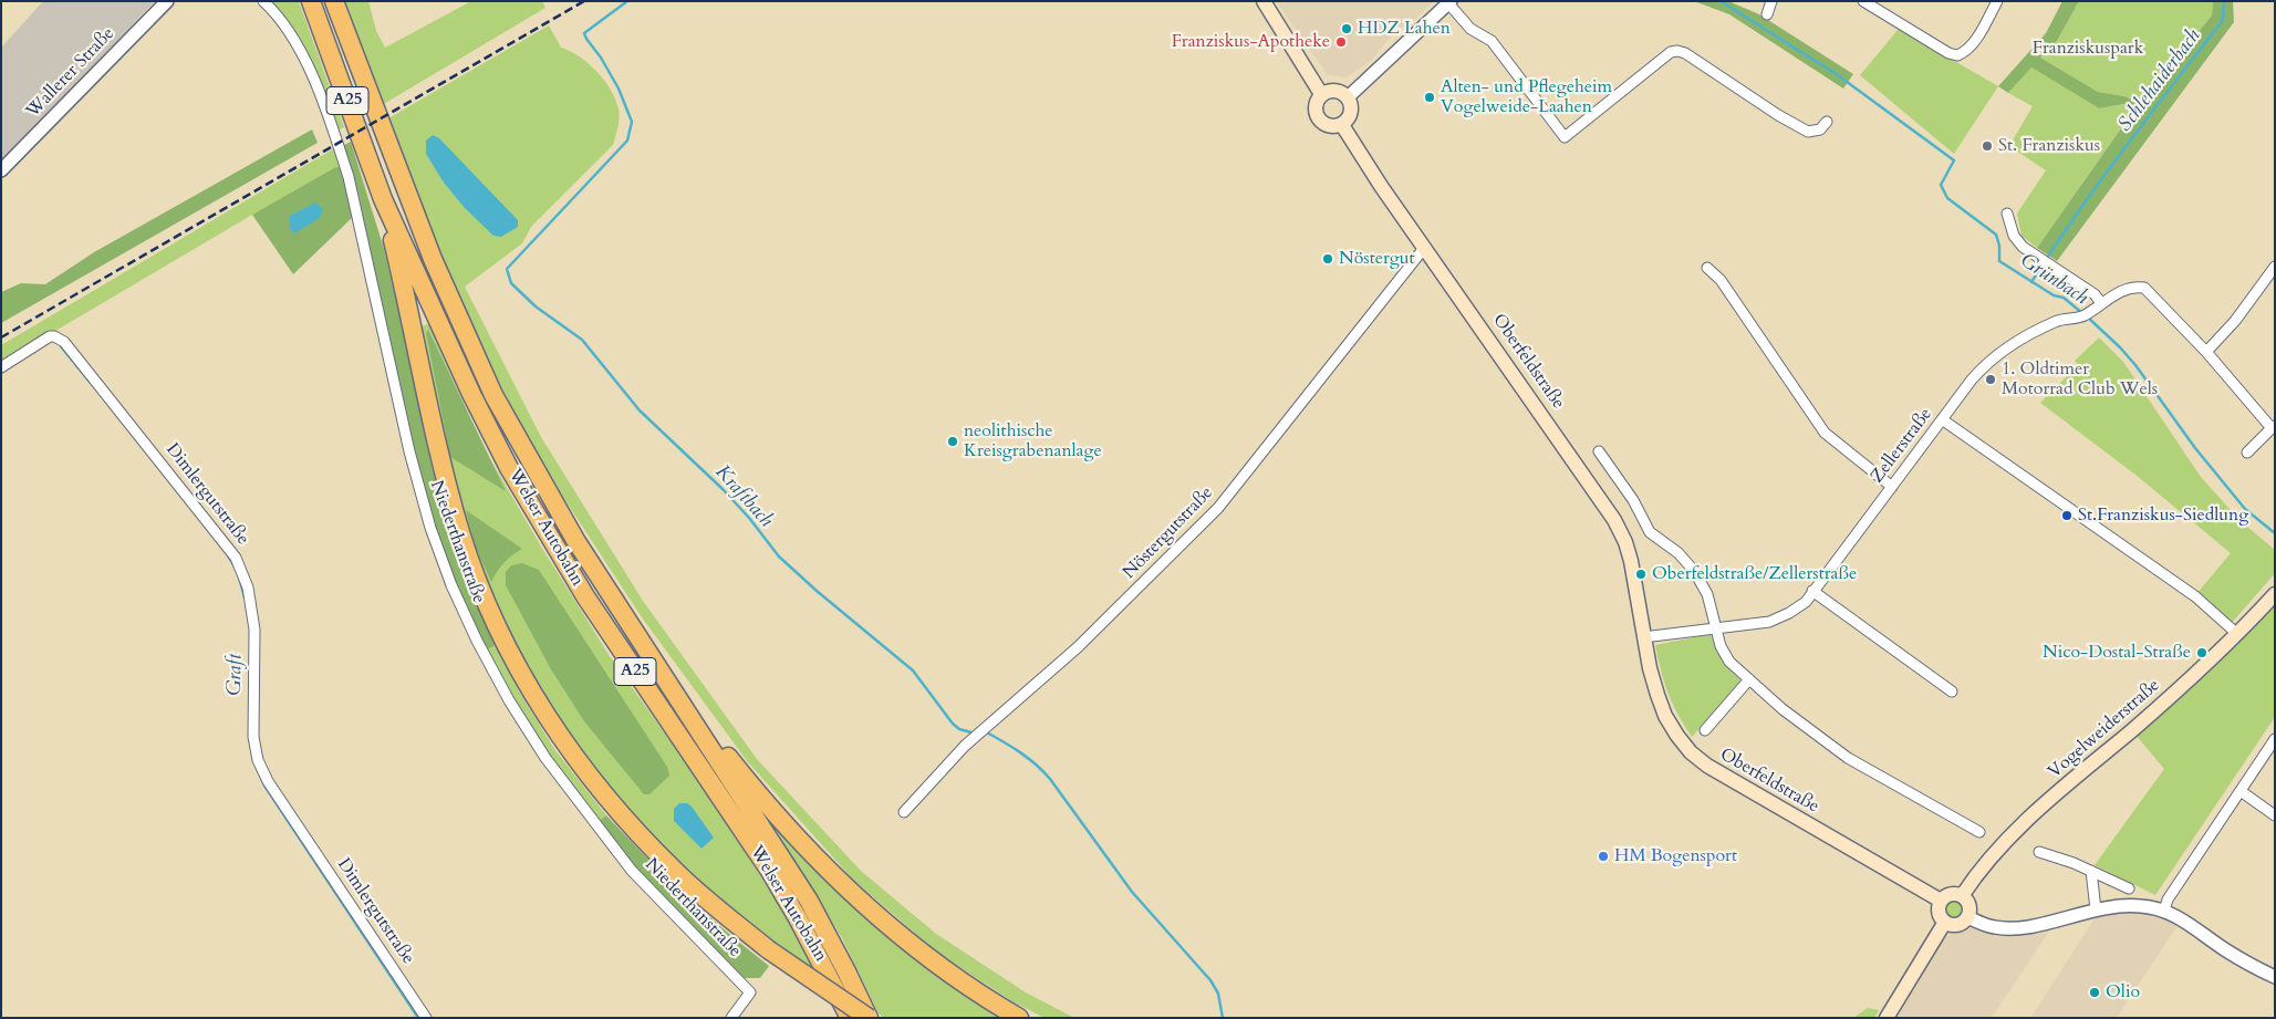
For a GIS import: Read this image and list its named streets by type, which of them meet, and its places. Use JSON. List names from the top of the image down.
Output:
{
  "streets": {
    "highway": ["A25", "Welser Autobahn"],
    "main road": ["Oberfeldstraße", "Vogelweiderstraße"],
    "street": [
      "Wallerer Straße",
      "Zellerstraße",
      "Dimlergutstraße",
      "Nöstergutstraße",
      "Niederthanstraße"
    ]
  },
  "crossings": [
    ["Oberfeldstraße", "Nöstergutstraße"],
    ["Oberfeldstraße", "Vogelweiderstraße"]
  ],
  "water": [
    "Schlehaiderbach",
    "Grünbach",
    "Kraftbach",
    "Graft"
  ],
  "parks": ["Franziskuspark"],
  "places": [
    "HDZ Lahen",
    "Franziskus-Apotheke",
    "Alten- und Pflegeheim Vogelweide-Laahen",
    "St. Franziskus",
    "Nöstergut",
    "1. Oldtimer Motorrad Club Wels",
    "neolithische Kreisgrabenanlage",
    "St.Franziskus-Siedlung",
    "Oberfeldstraße/Zellerstraße",
    "Nico-Dostal-Straße",
    "HM Bogensport",
    "Olio"
  ]
}
